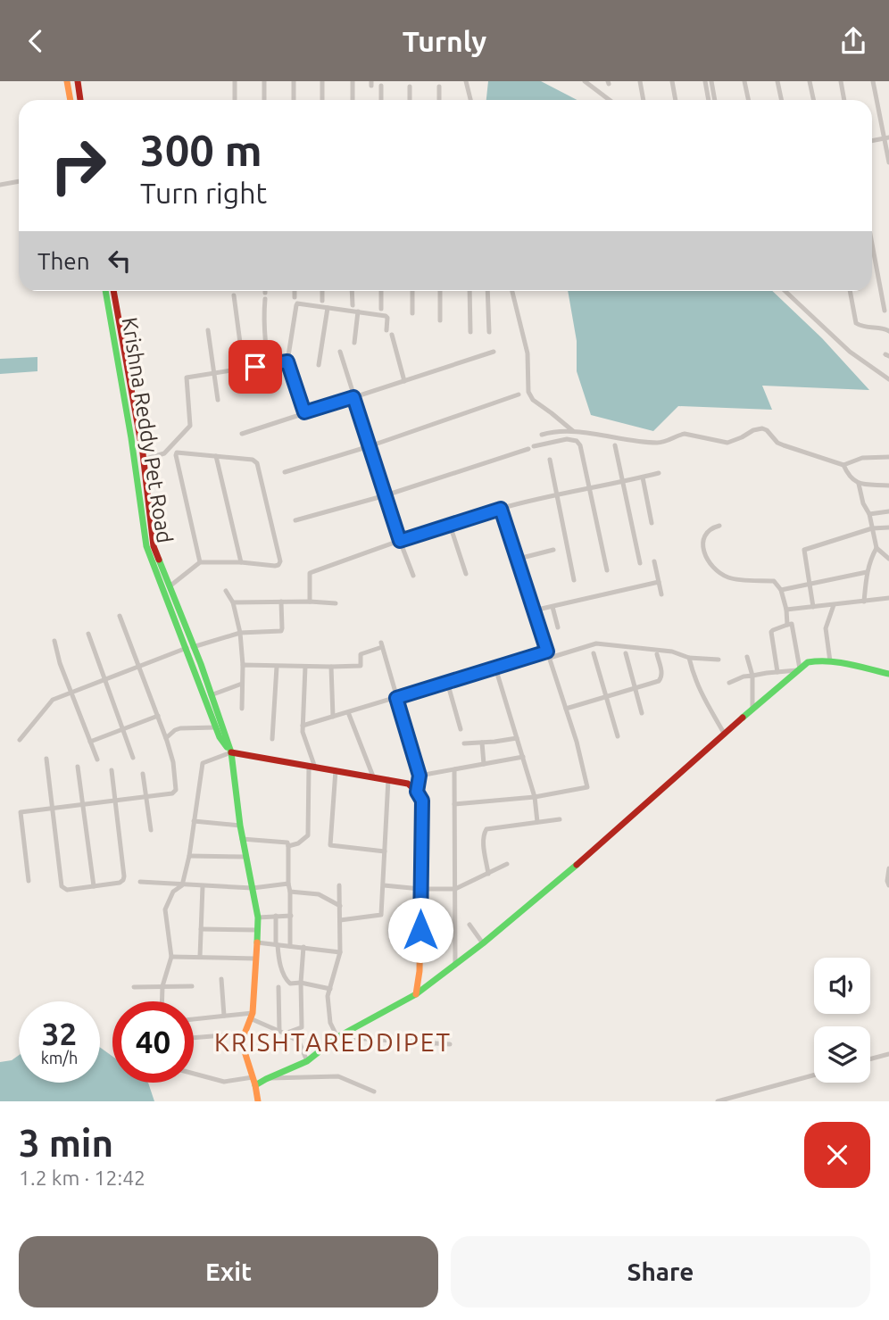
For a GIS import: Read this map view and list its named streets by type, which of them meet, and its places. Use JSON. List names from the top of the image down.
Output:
{
  "streets": {
    "main road": ["Krishna Reddy Pet Road"]
  },
  "districts": ["KRISHTAREDDIPET"],
  "page": {
    "header": "Turnly",
    "turn": ["300 m", "Turn right"],
    "then": "Then",
    "speed": "32 km/h",
    "limit": "40",
    "heading": ["3 min", "1.2 km · 12:42"],
    "buttons": ["Exit", "Share"]
  }
}
